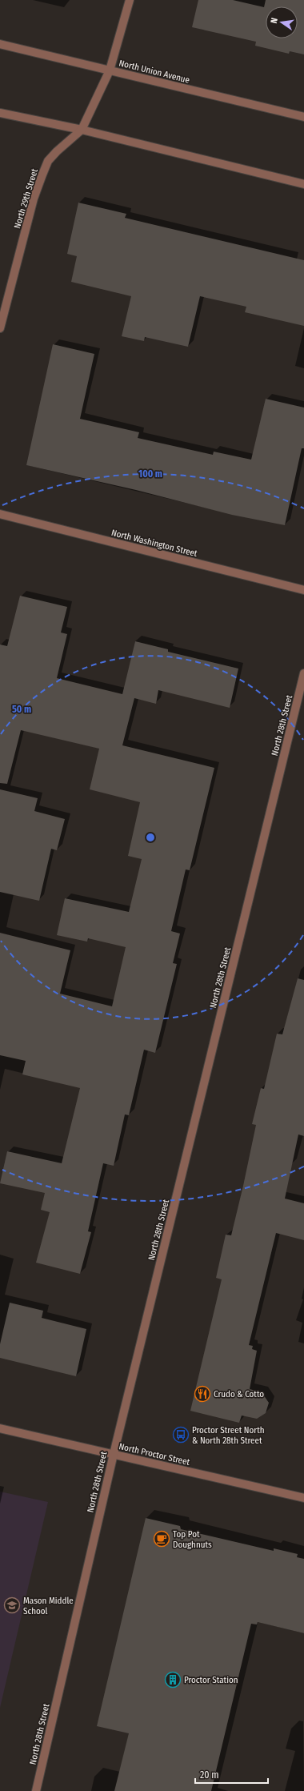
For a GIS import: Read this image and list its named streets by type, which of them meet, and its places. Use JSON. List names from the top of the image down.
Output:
{
  "streets": {
    "street": [
      "North Union Avenue",
      "North 29th Street",
      "North Washington Street",
      "North 28th Street",
      "North Proctor Street"
    ]
  },
  "crossings": [
    ["North Union Avenue", "North 29th Street"],
    ["North 28th Street", "North Proctor Street"]
  ],
  "places": {
    "restaurant": ["Crudo & Cotto"],
    "bus stop": ["Proctor Street North & North 28th Street"],
    "cafe": ["Top Pot Doughnuts"],
    "school or university": ["Mason Middle School"],
    "building": ["Proctor Station"]
  },
  "scale_bar": "20 m",
  "north": "left",
  "rings": ["100 m", "50 m"]
}
